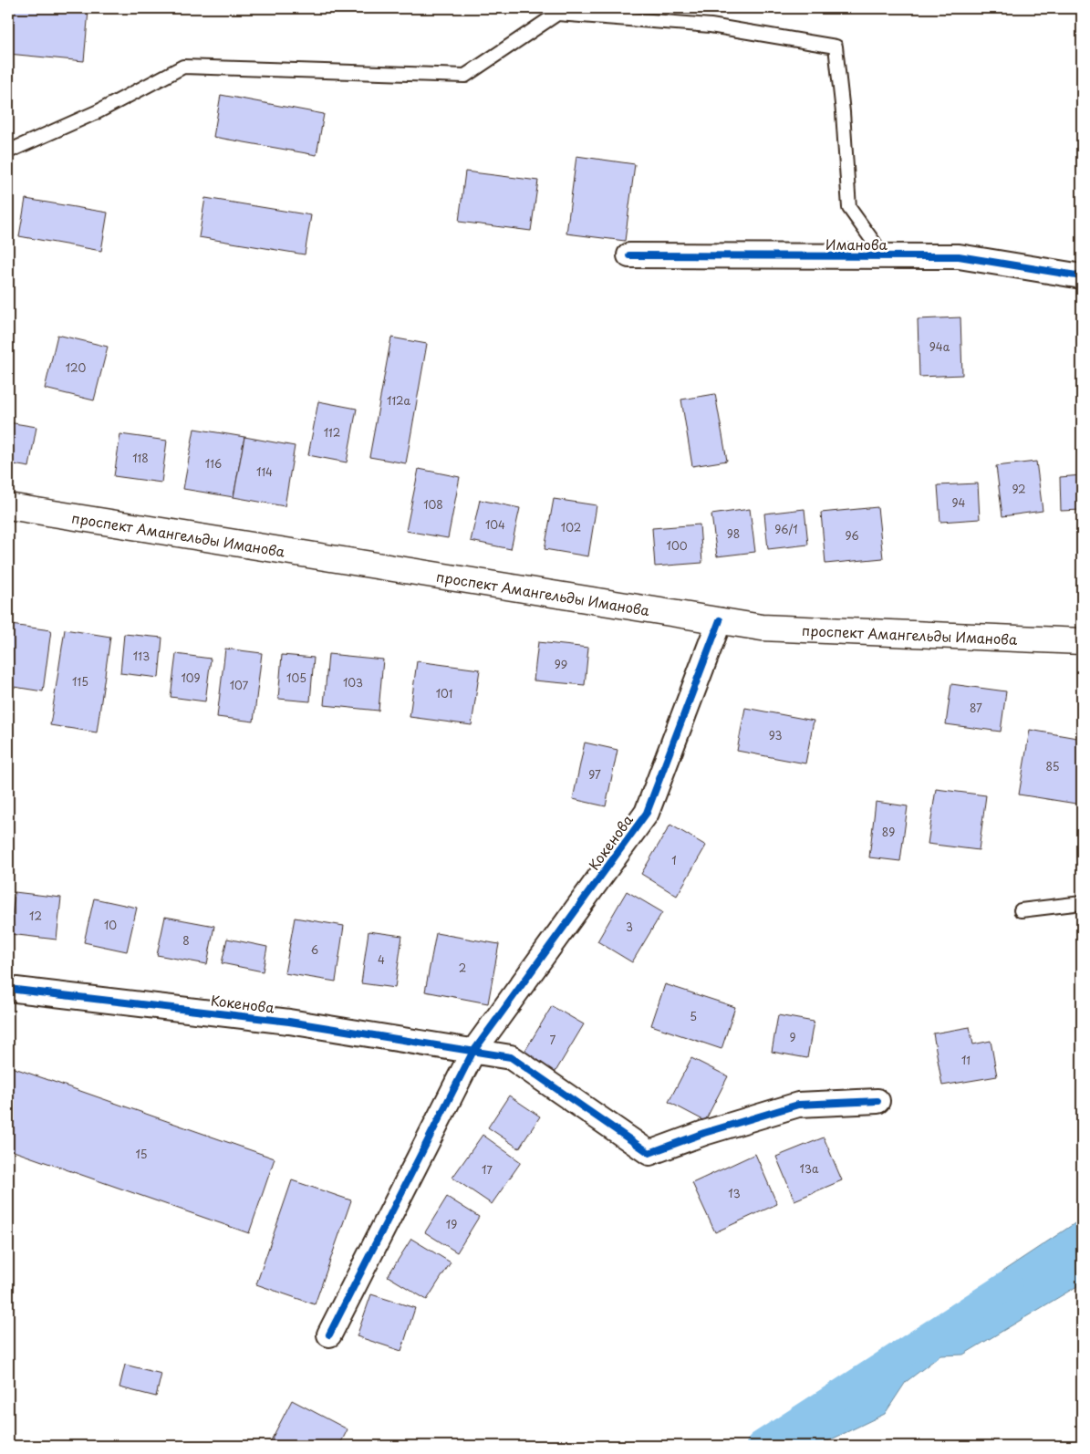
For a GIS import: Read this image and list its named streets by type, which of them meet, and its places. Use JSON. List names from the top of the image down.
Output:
{
  "streets": {
    "main road": ["проспект Амангельды Иманова"],
    "street": ["Иманова", "Кокенова"]
  },
  "crossings": [
    ["проспект Амангельды Иманова", "Кокенова"]
  ],
  "house_numbers": [
    "94а",
    "120",
    "112а",
    "112",
    "118",
    "116",
    "114",
    "92",
    "94",
    "108",
    "104",
    "102",
    "96/1",
    "98",
    "96",
    "100",
    "113",
    "99",
    "109",
    "105",
    "115",
    "103",
    "107",
    "101",
    "87",
    "93",
    "85",
    "97",
    "89",
    "1",
    "12",
    "10",
    "3",
    "8",
    "6",
    "4",
    "2",
    "5",
    "9",
    "7",
    "11",
    "15",
    "13а",
    "17",
    "13",
    "19"
  ]
}
